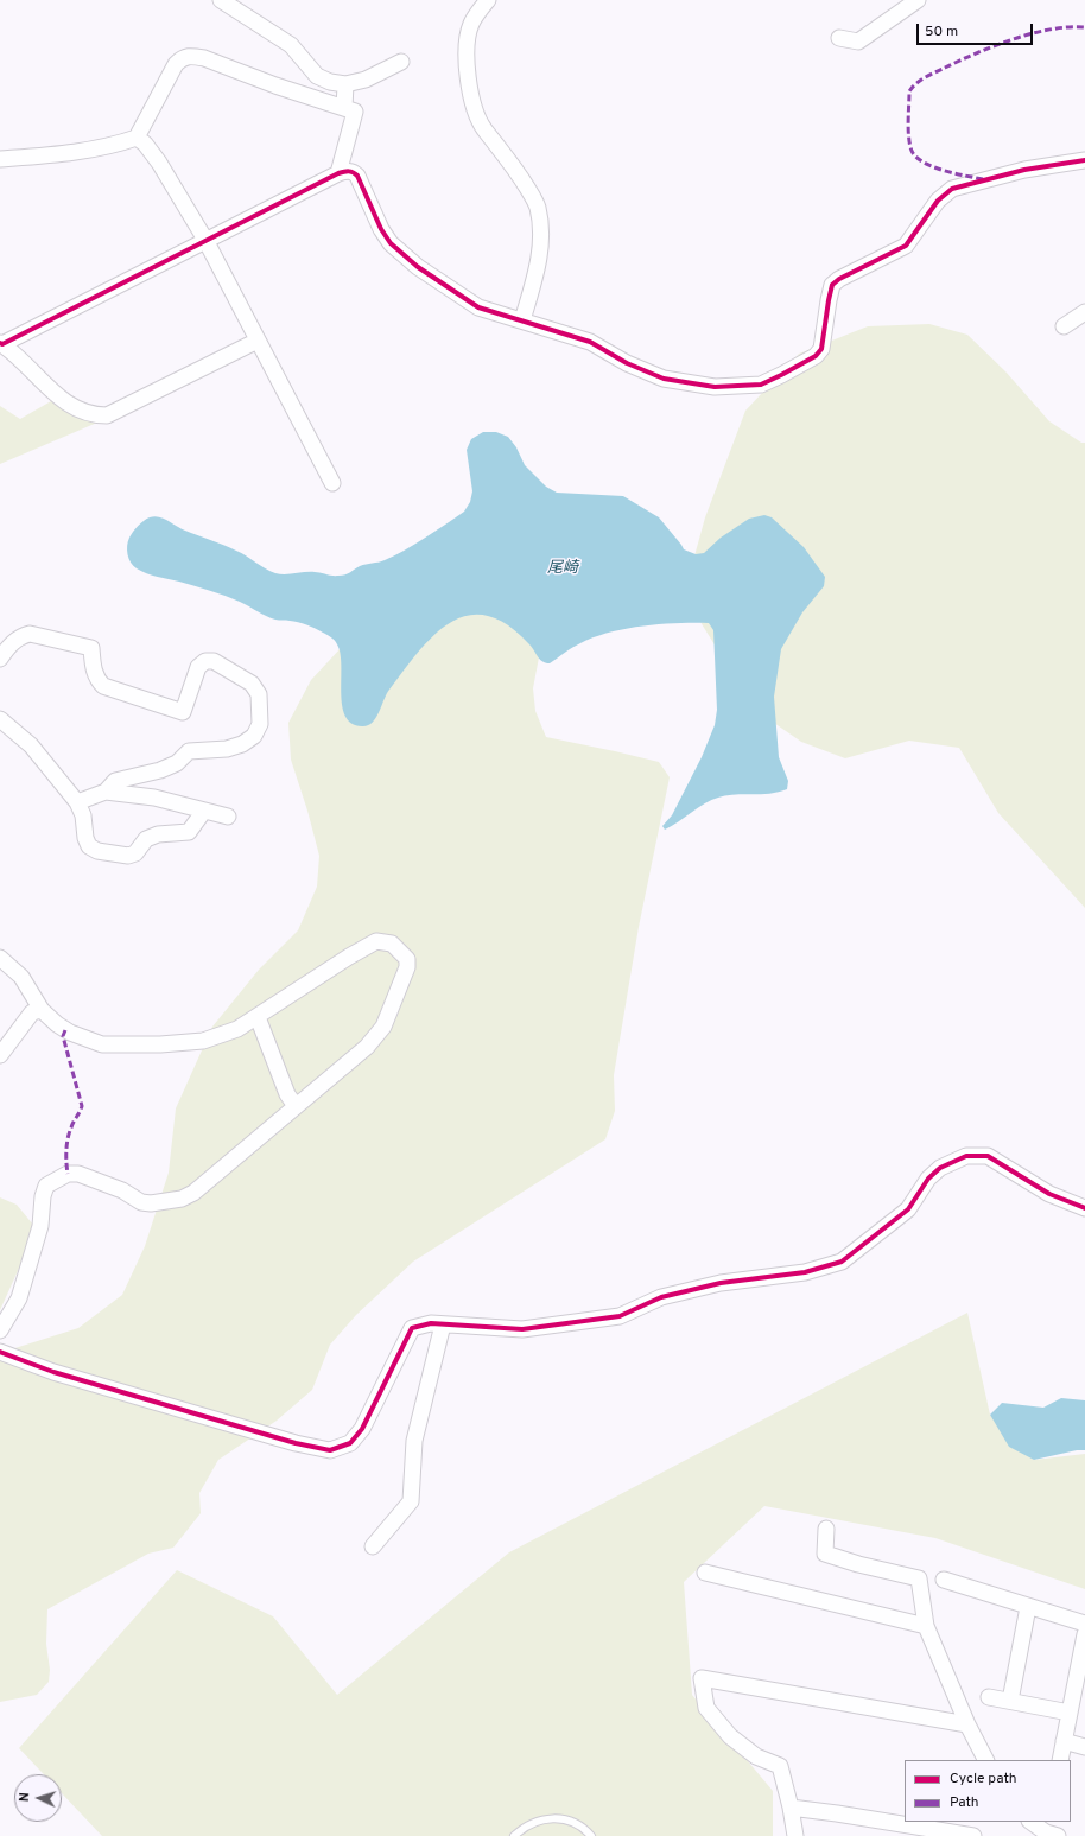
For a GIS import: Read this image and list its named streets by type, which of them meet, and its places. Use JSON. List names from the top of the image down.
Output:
{
  "water": ["尾崎"],
  "legend": ["Cycle path", "Path"],
  "scale_bar": "50 m",
  "north": "left"
}
